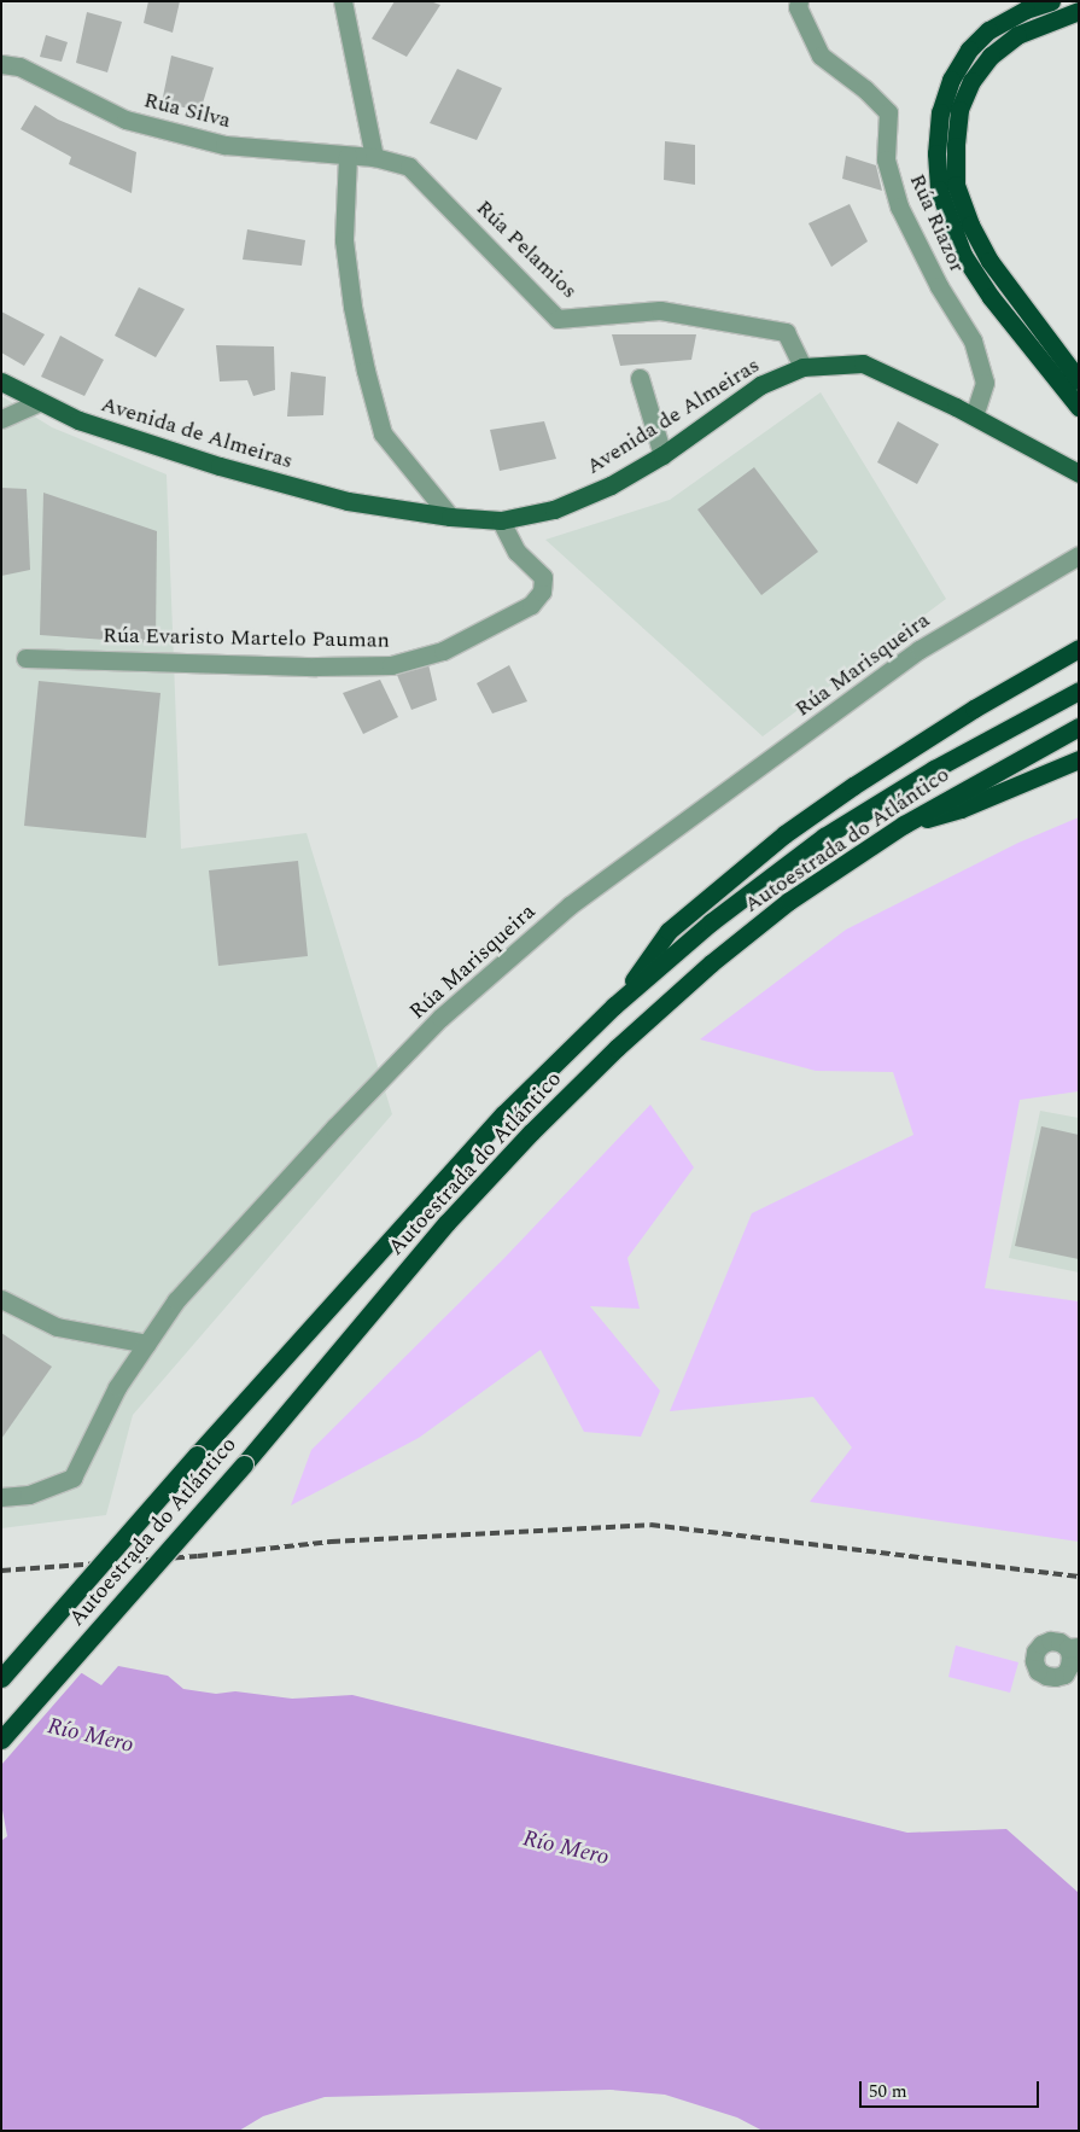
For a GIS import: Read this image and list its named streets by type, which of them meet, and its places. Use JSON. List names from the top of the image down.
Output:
{
  "streets": {
    "highway": ["Autoestrada do Atlántico"],
    "main road": ["Avenida de Almeiras"],
    "street": [
      "Rúa Silva",
      "Rúa Riazor",
      "Rúa Pelamios",
      "Rúa Evaristo Martelo Pauman",
      "Rúa Marisqueira"
    ]
  },
  "crossings": [
    ["Rúa Silva", "Rúa Pelamios"],
    ["Rúa Riazor", "Avenida de Almeiras"],
    ["Rúa Pelamios", "Avenida de Almeiras"],
    ["Avenida de Almeiras", "Rúa Evaristo Martelo Pauman"]
  ],
  "water": ["Río Mero"],
  "scale_bar": "50 m"
}
